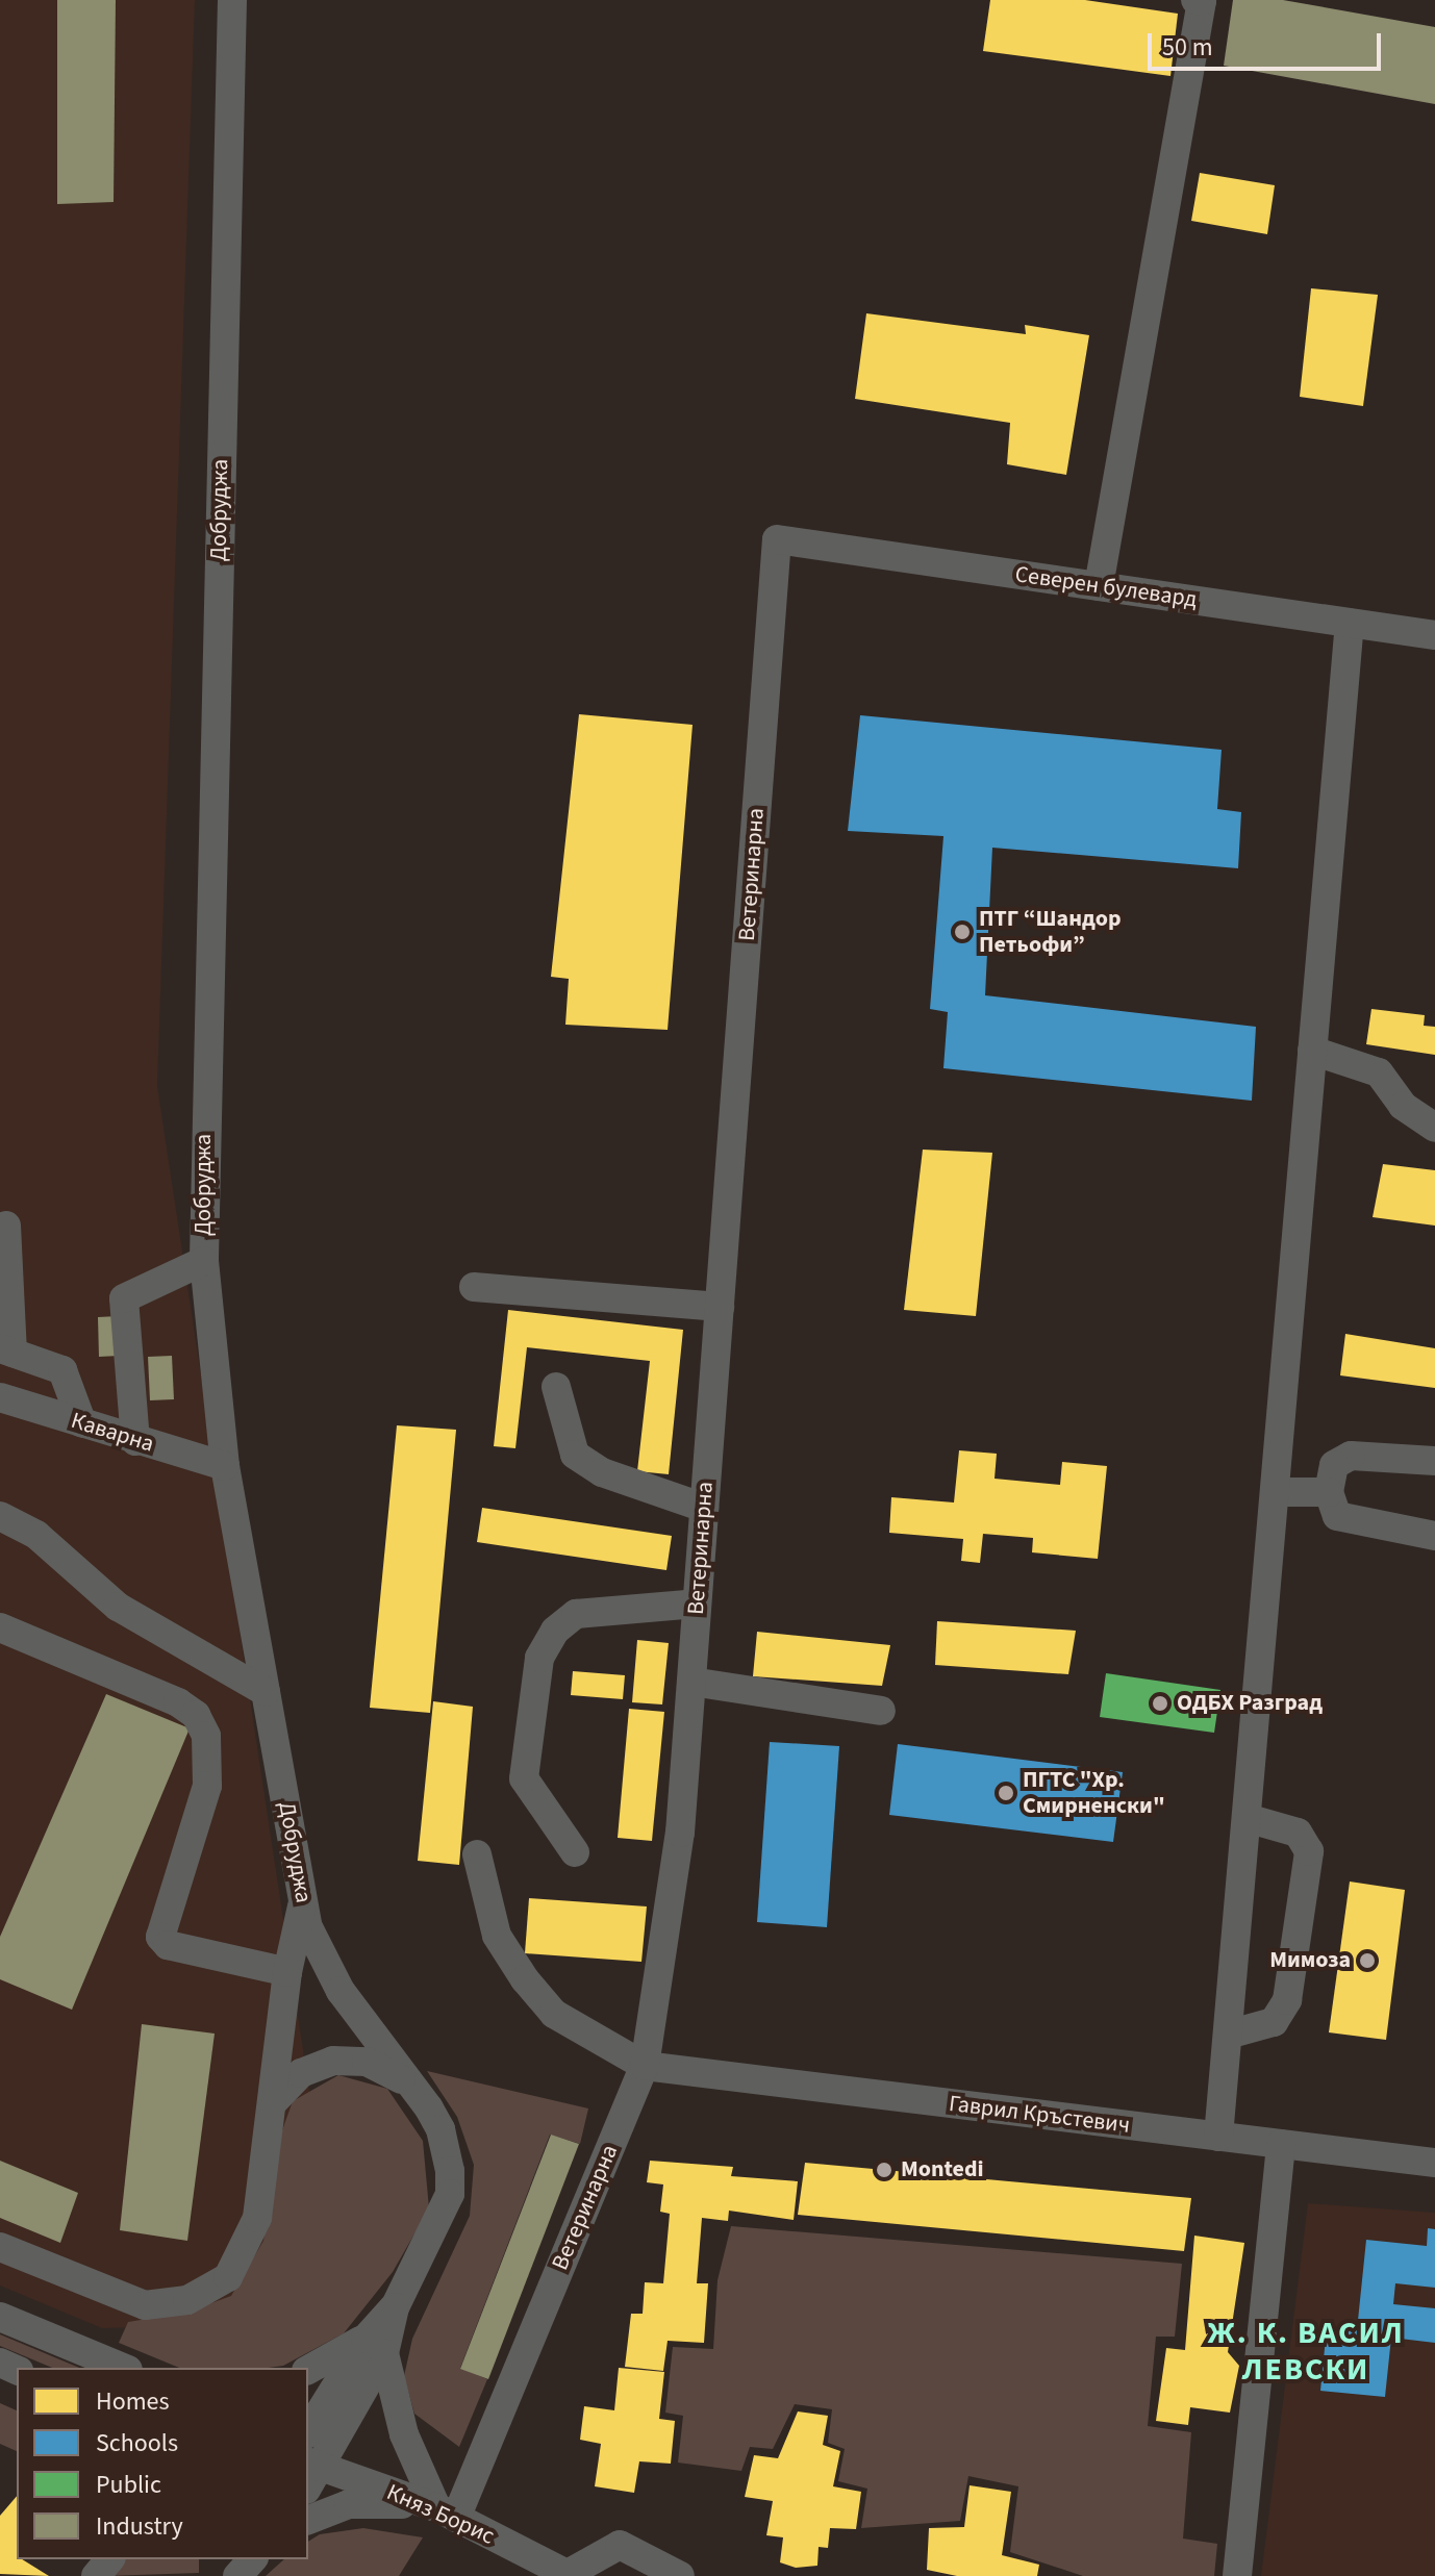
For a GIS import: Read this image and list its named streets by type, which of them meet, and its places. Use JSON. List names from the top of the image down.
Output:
{
  "streets": {
    "street": [
      "Добруджа",
      "Северен булевард",
      "Ветеринарна",
      "Каварна",
      "Гаврил Кръстевич",
      "Княз Борис"
    ]
  },
  "crossings": [
    ["Добруджа", "Каварна"],
    ["Северен булевард", "Ветеринарна"],
    ["Ветеринарна", "Гаврил Кръстевич"],
    ["Ветеринарна", "Княз Борис"]
  ],
  "districts": ["Ж. К. ВАСИЛ ЛЕВСКИ"],
  "places": [
    "ПТГ “Шандор Петьофи”",
    "ОДБХ Разград",
    "ПГТС \"Хр. Смирненски\"",
    "Мимоза",
    "Montedi"
  ],
  "legend": [
    "Homes",
    "Schools",
    "Public",
    "Industry"
  ],
  "scale_bar": "50 m"
}
